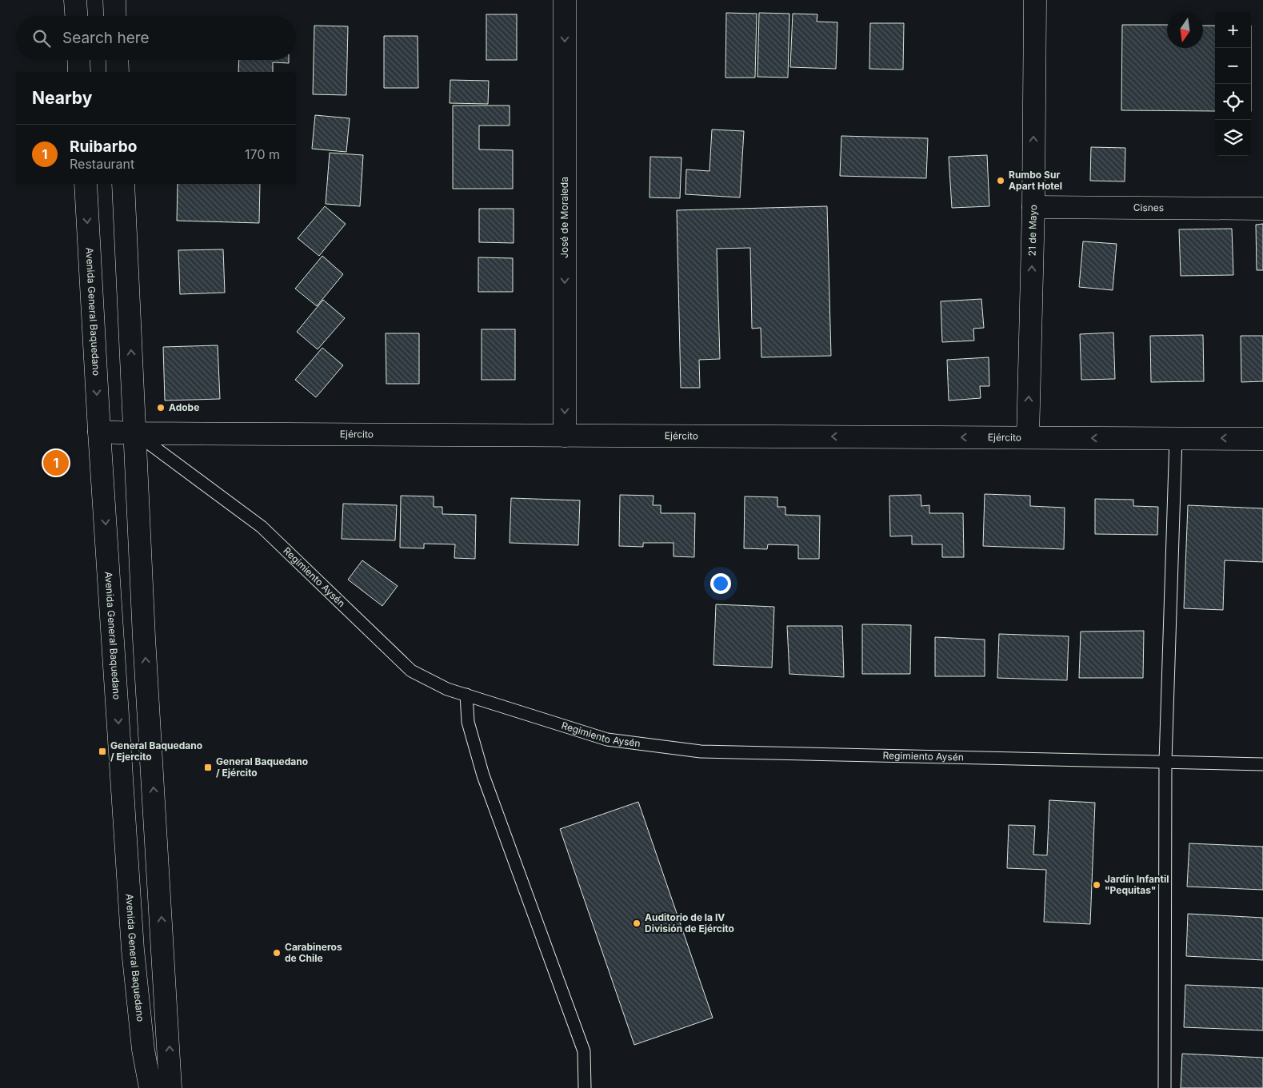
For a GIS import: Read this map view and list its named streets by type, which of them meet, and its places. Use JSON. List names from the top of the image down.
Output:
{
  "streets": {
    "street": [
      "Cisnes",
      "José de Moraleda",
      "21 de Mayo",
      "Avenida General Baquedano",
      "Ejército"
    ],
    "lane": ["Regimiento Aysén"]
  },
  "crossings": [
    ["Cisnes", "21 de Mayo"],
    ["José de Moraleda", "Ejército"],
    ["21 de Mayo", "Ejército"],
    ["Avenida General Baquedano", "Ejército"],
    ["Ejército", "Regimiento Aysén"]
  ],
  "one_way": ["José de Moraleda", "21 de Mayo", "Ejército"],
  "places": {
    "other": [
      "Rumbo Sur Apart Hotel",
      "Adobe",
      "Jardín Infantil \"Pequitas\"",
      "Auditorio de la IV División de Ejército",
      "Carabineros de Chile"
    ],
    "transit": ["General Baquedano / Ejercito", "General Baquedano / Ejército"]
  },
  "north": "bottom",
  "page": {
    "map_buttons": ["+", "−"],
    "search": "Search here",
    "heading": "Nearby",
    "list": [
      {
        "mark": "1",
        "name": "Ruibarbo",
        "note": "Restaurant",
        "value": "170 m"
      }
    ],
    "pins": "1"
  }
}
